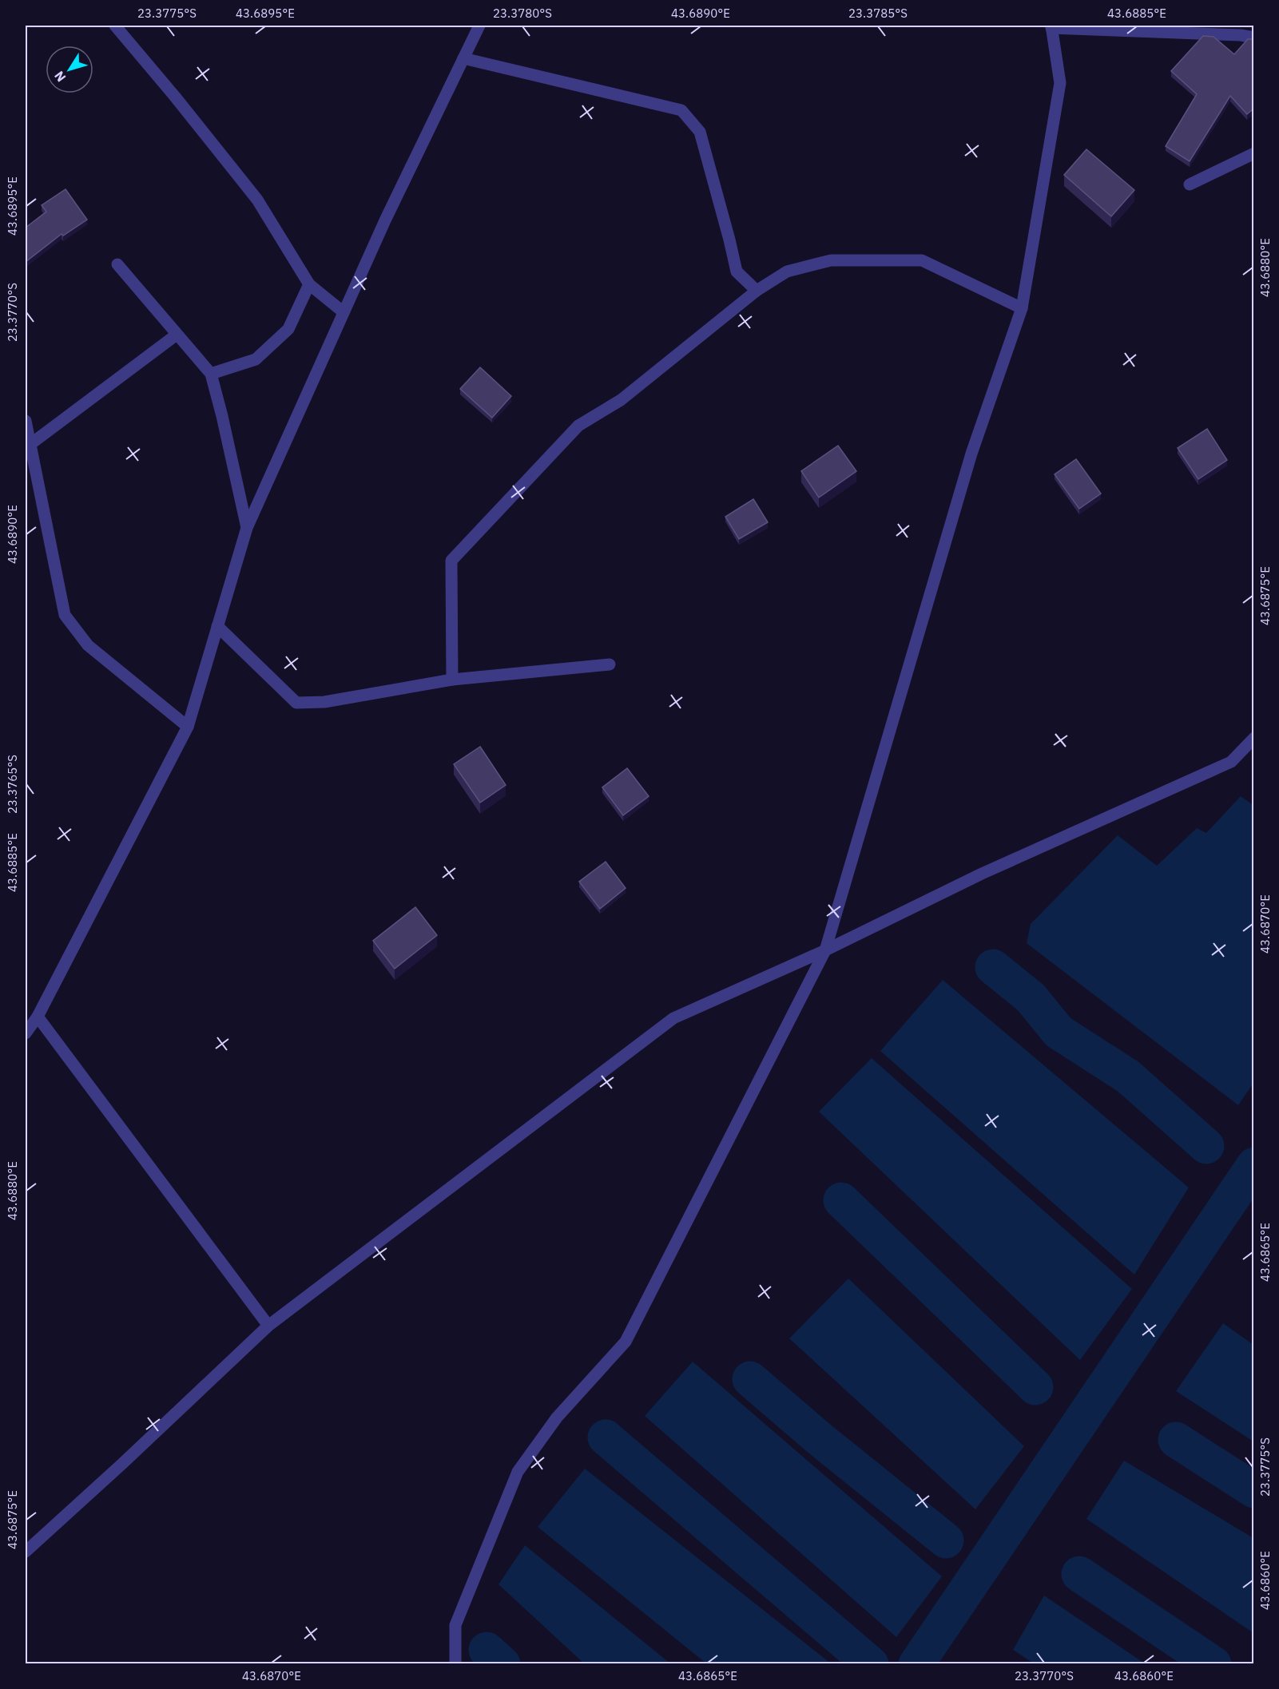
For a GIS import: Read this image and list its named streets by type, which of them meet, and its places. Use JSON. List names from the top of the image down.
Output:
{
  "north": "bottom left",
  "coordinates": [
    "23.3775°S",
    "43.6895°E",
    "23.3780°S",
    "43.6890°E",
    "23.3785°S",
    "43.6885°E",
    "43.6880°E",
    "23.3770°S",
    "43.6875°E",
    "23.3765°S",
    "43.6870°E",
    "43.6865°E",
    "43.6860°E"
  ]
}
